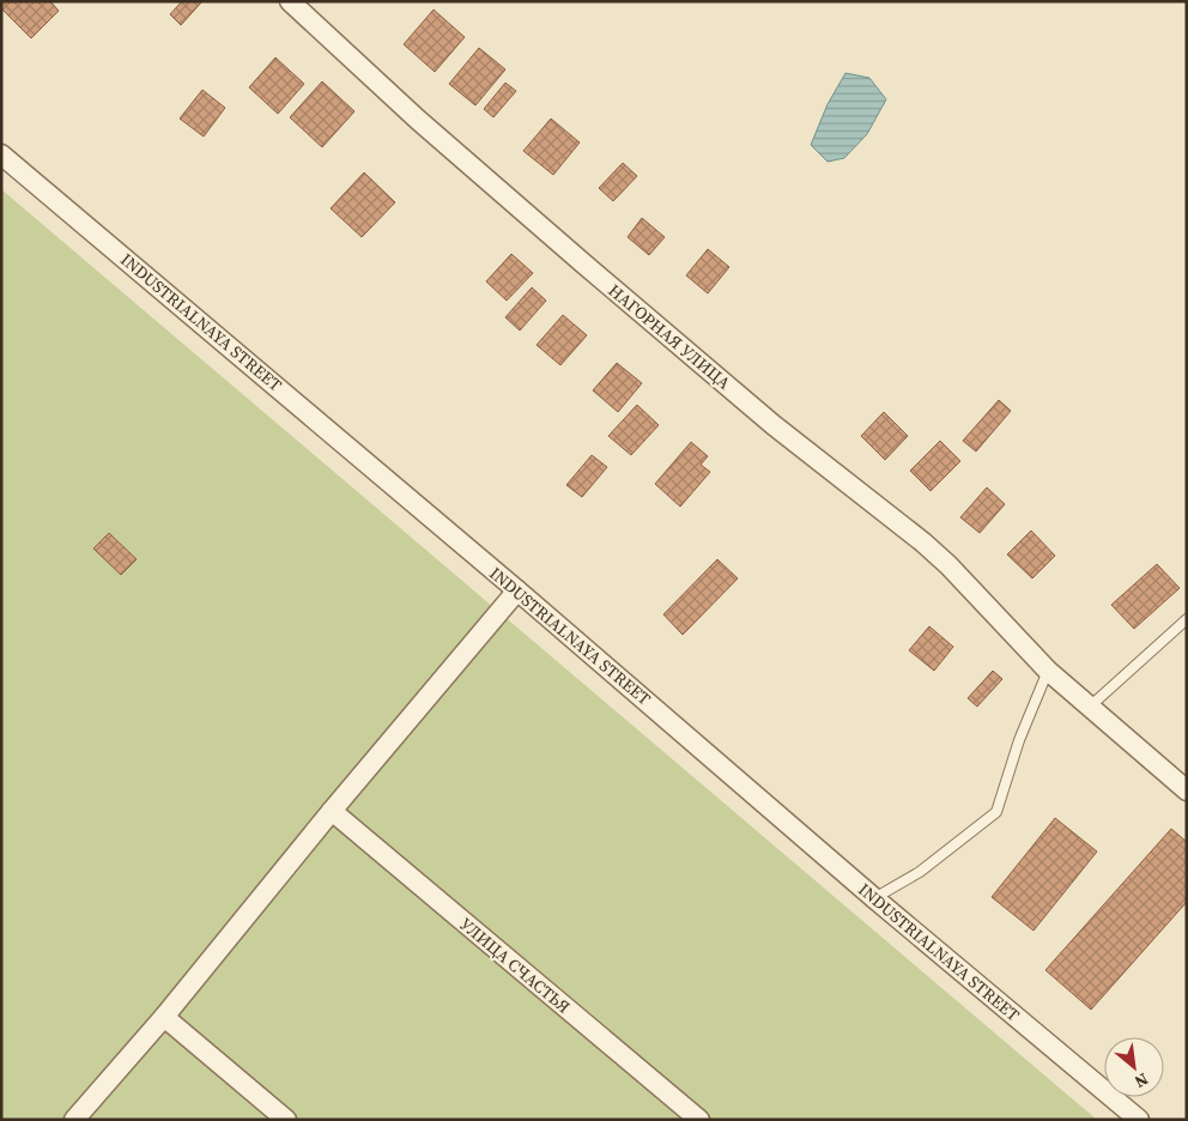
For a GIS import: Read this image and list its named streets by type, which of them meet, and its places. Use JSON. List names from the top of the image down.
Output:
{
  "streets": {
    "street": ["INDUSTRIALNAYA STREET", "НАГОРНАЯ УЛИЦА", "УЛИЦА СЧАСТЬЯ"]
  },
  "north": "bottom right"
}
